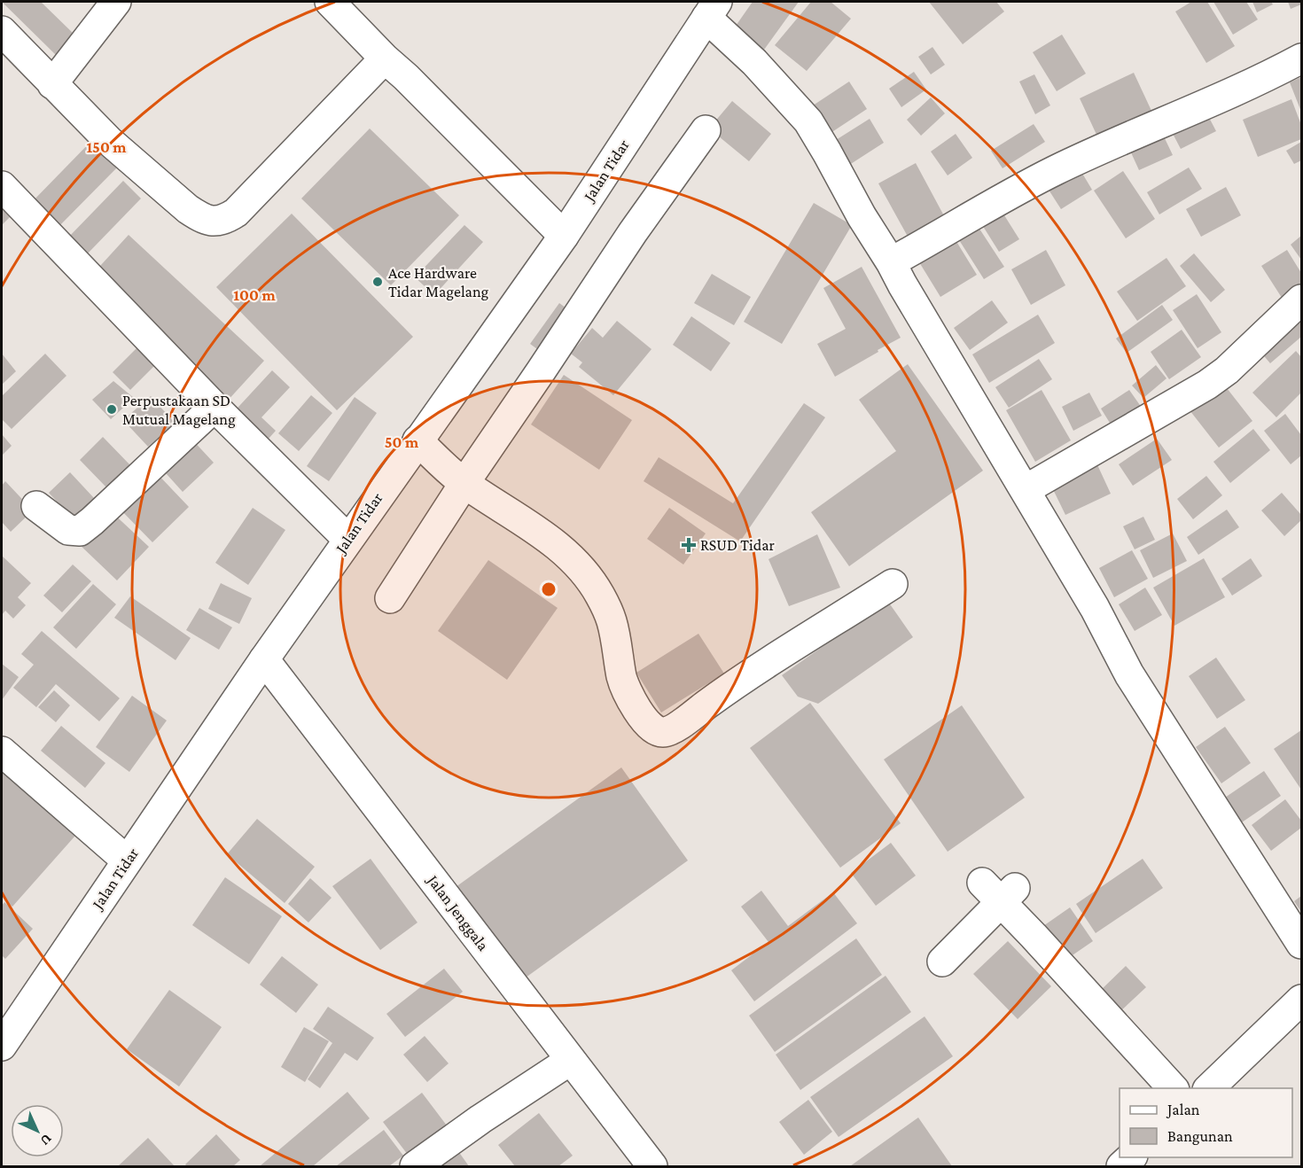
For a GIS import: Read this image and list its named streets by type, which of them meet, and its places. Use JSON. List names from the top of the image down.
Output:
{
  "streets": {
    "street": ["Jalan Tidar", "Jalan Jenggala"]
  },
  "crossings": [
    ["Jalan Tidar", "Jalan Jenggala"]
  ],
  "places": {
    "other": ["Ace Hardware Tidar Magelang", "Perpustakaan SD Mutual Magelang"],
    "health": ["RSUD Tidar"]
  },
  "legend": ["Jalan", "Bangunan"],
  "north": "bottom right",
  "rings": ["150 m", "100 m", "50 m"]
}
